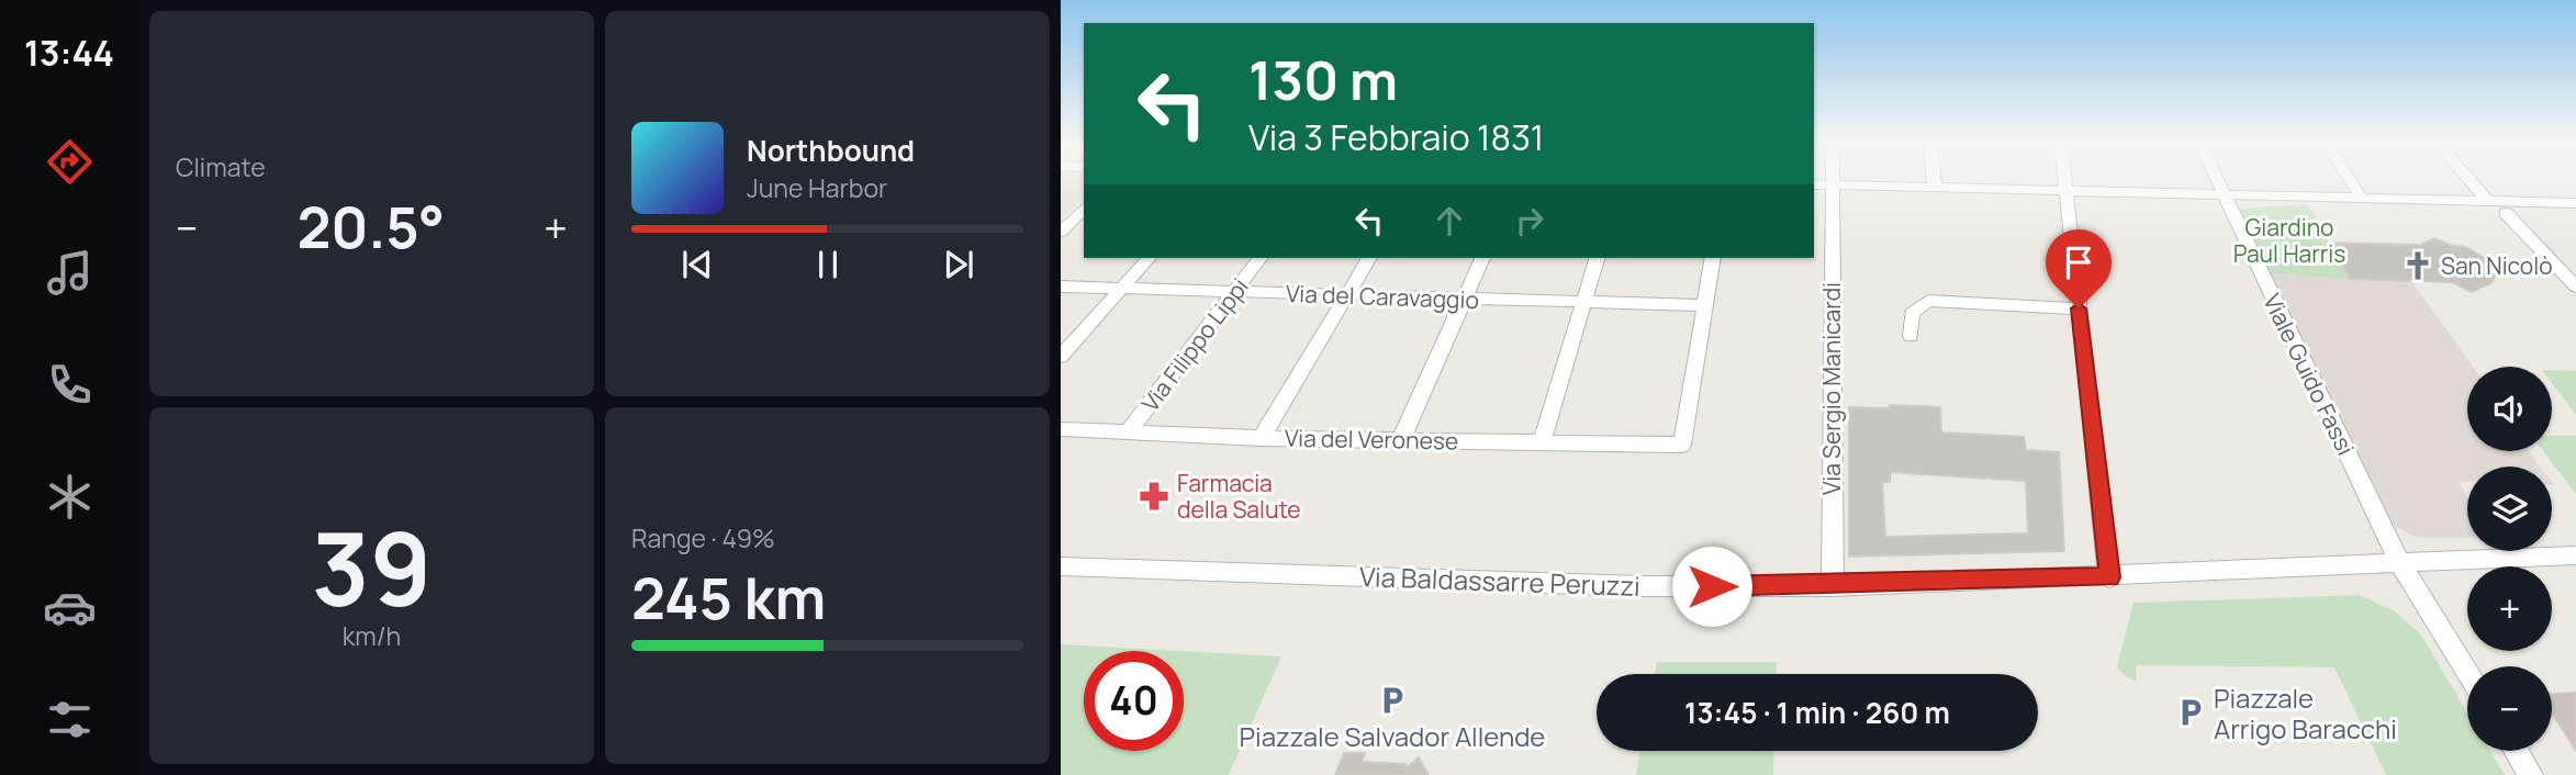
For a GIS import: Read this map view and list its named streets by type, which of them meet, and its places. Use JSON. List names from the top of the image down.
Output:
{
  "streets": {
    "street": [
      "Via del Caravaggio",
      "Via Filippo Lippi",
      "Viale Guido Fassi",
      "Via Sergio Manicardi",
      "Via del Veronese",
      "Via Baldassarre Peruzzi"
    ]
  },
  "crossings": [
    ["Via del Caravaggio", "Via Filippo Lippi"],
    ["Via del Caravaggio", "Via del Veronese"],
    ["Via Filippo Lippi", "Via del Veronese"],
    ["Viale Guido Fassi", "Via Baldassarre Peruzzi"],
    ["Via Sergio Manicardi", "Via Baldassarre Peruzzi"]
  ],
  "parks": ["Giardino Paul Harris"],
  "places": {
    "church": ["San Nicolò"],
    "pharmacy": ["Farmacia della Salute"],
    "parking": ["Piazzale Salvador Allende", "Piazzale Arrigo Baracchi"]
  },
  "page": {
    "tabs": "13:44",
    "tile": [
      "Climate",
      ["39", "km/h"],
      ["Range · 49%", "245 km"]
    ],
    "turn": ["130 m", "Via 3 Febbraio 1831"],
    "song": ["Northbound", "June Harbor"],
    "heat": ["−", "20.5°", "+"],
    "map_buttons": ["+", "−"],
    "limit": "40",
    "trip": "13:45 · 1 min · 260 m"
  }
}
